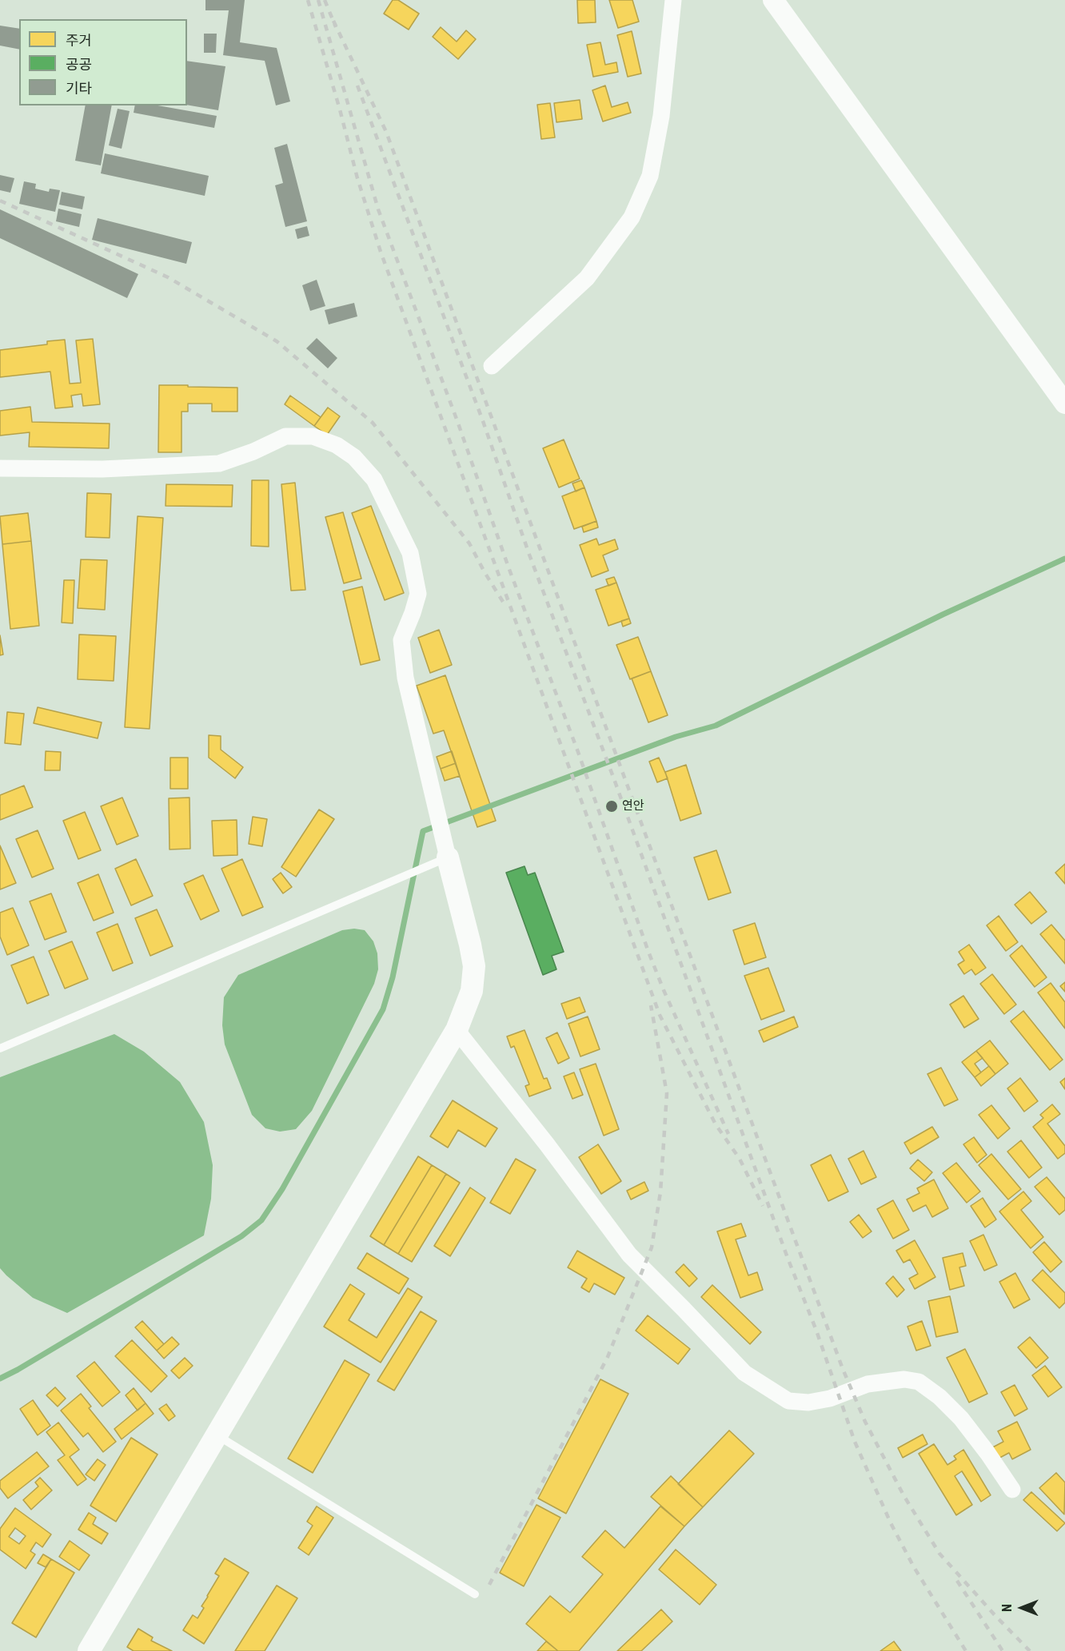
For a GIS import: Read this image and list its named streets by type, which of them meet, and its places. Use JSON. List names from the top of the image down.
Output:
{
  "places": ["연안"],
  "legend": ["주거", "공공", "기타"],
  "north": "left"
}
